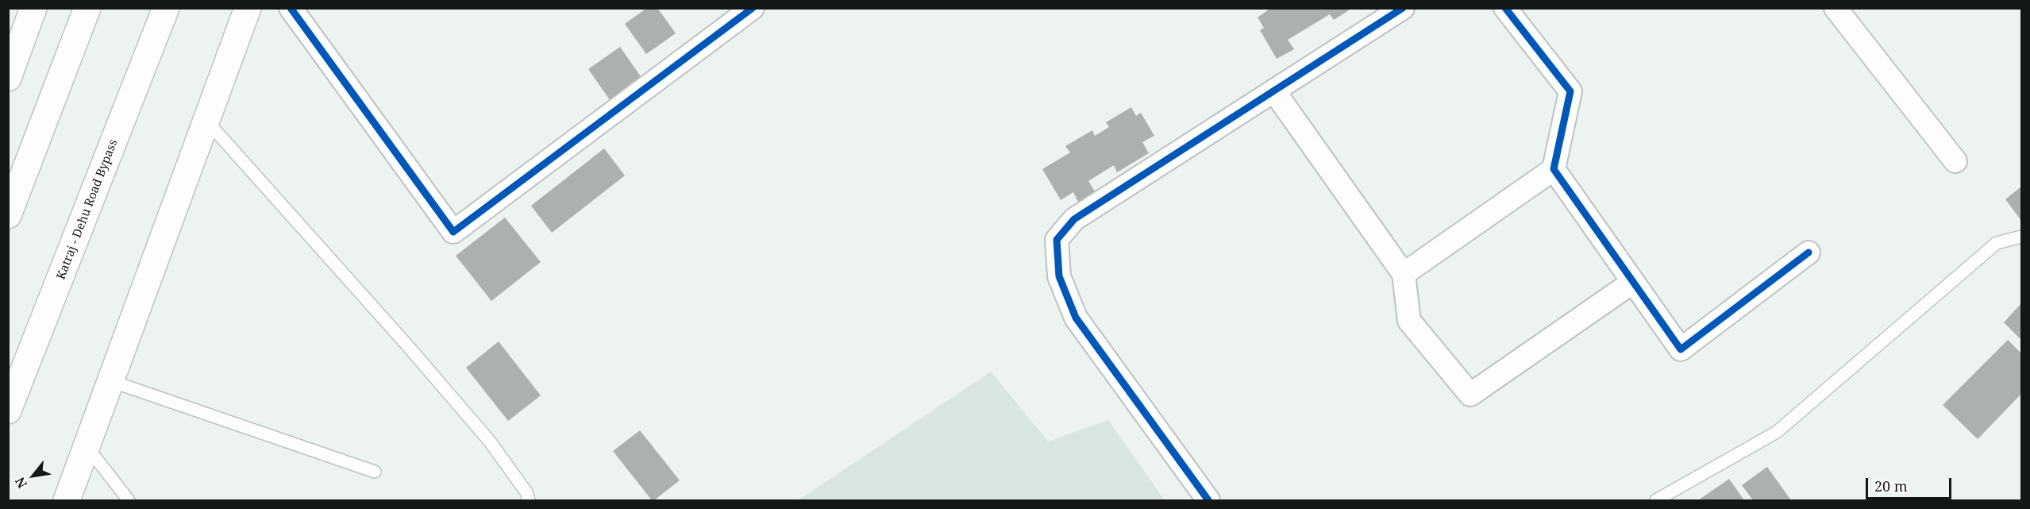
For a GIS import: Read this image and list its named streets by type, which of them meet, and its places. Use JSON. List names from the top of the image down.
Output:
{
  "streets": {
    "highway": ["Katraj - Dehu Road Bypass"]
  },
  "scale_bar": "20 m",
  "north": "bottom left"
}
